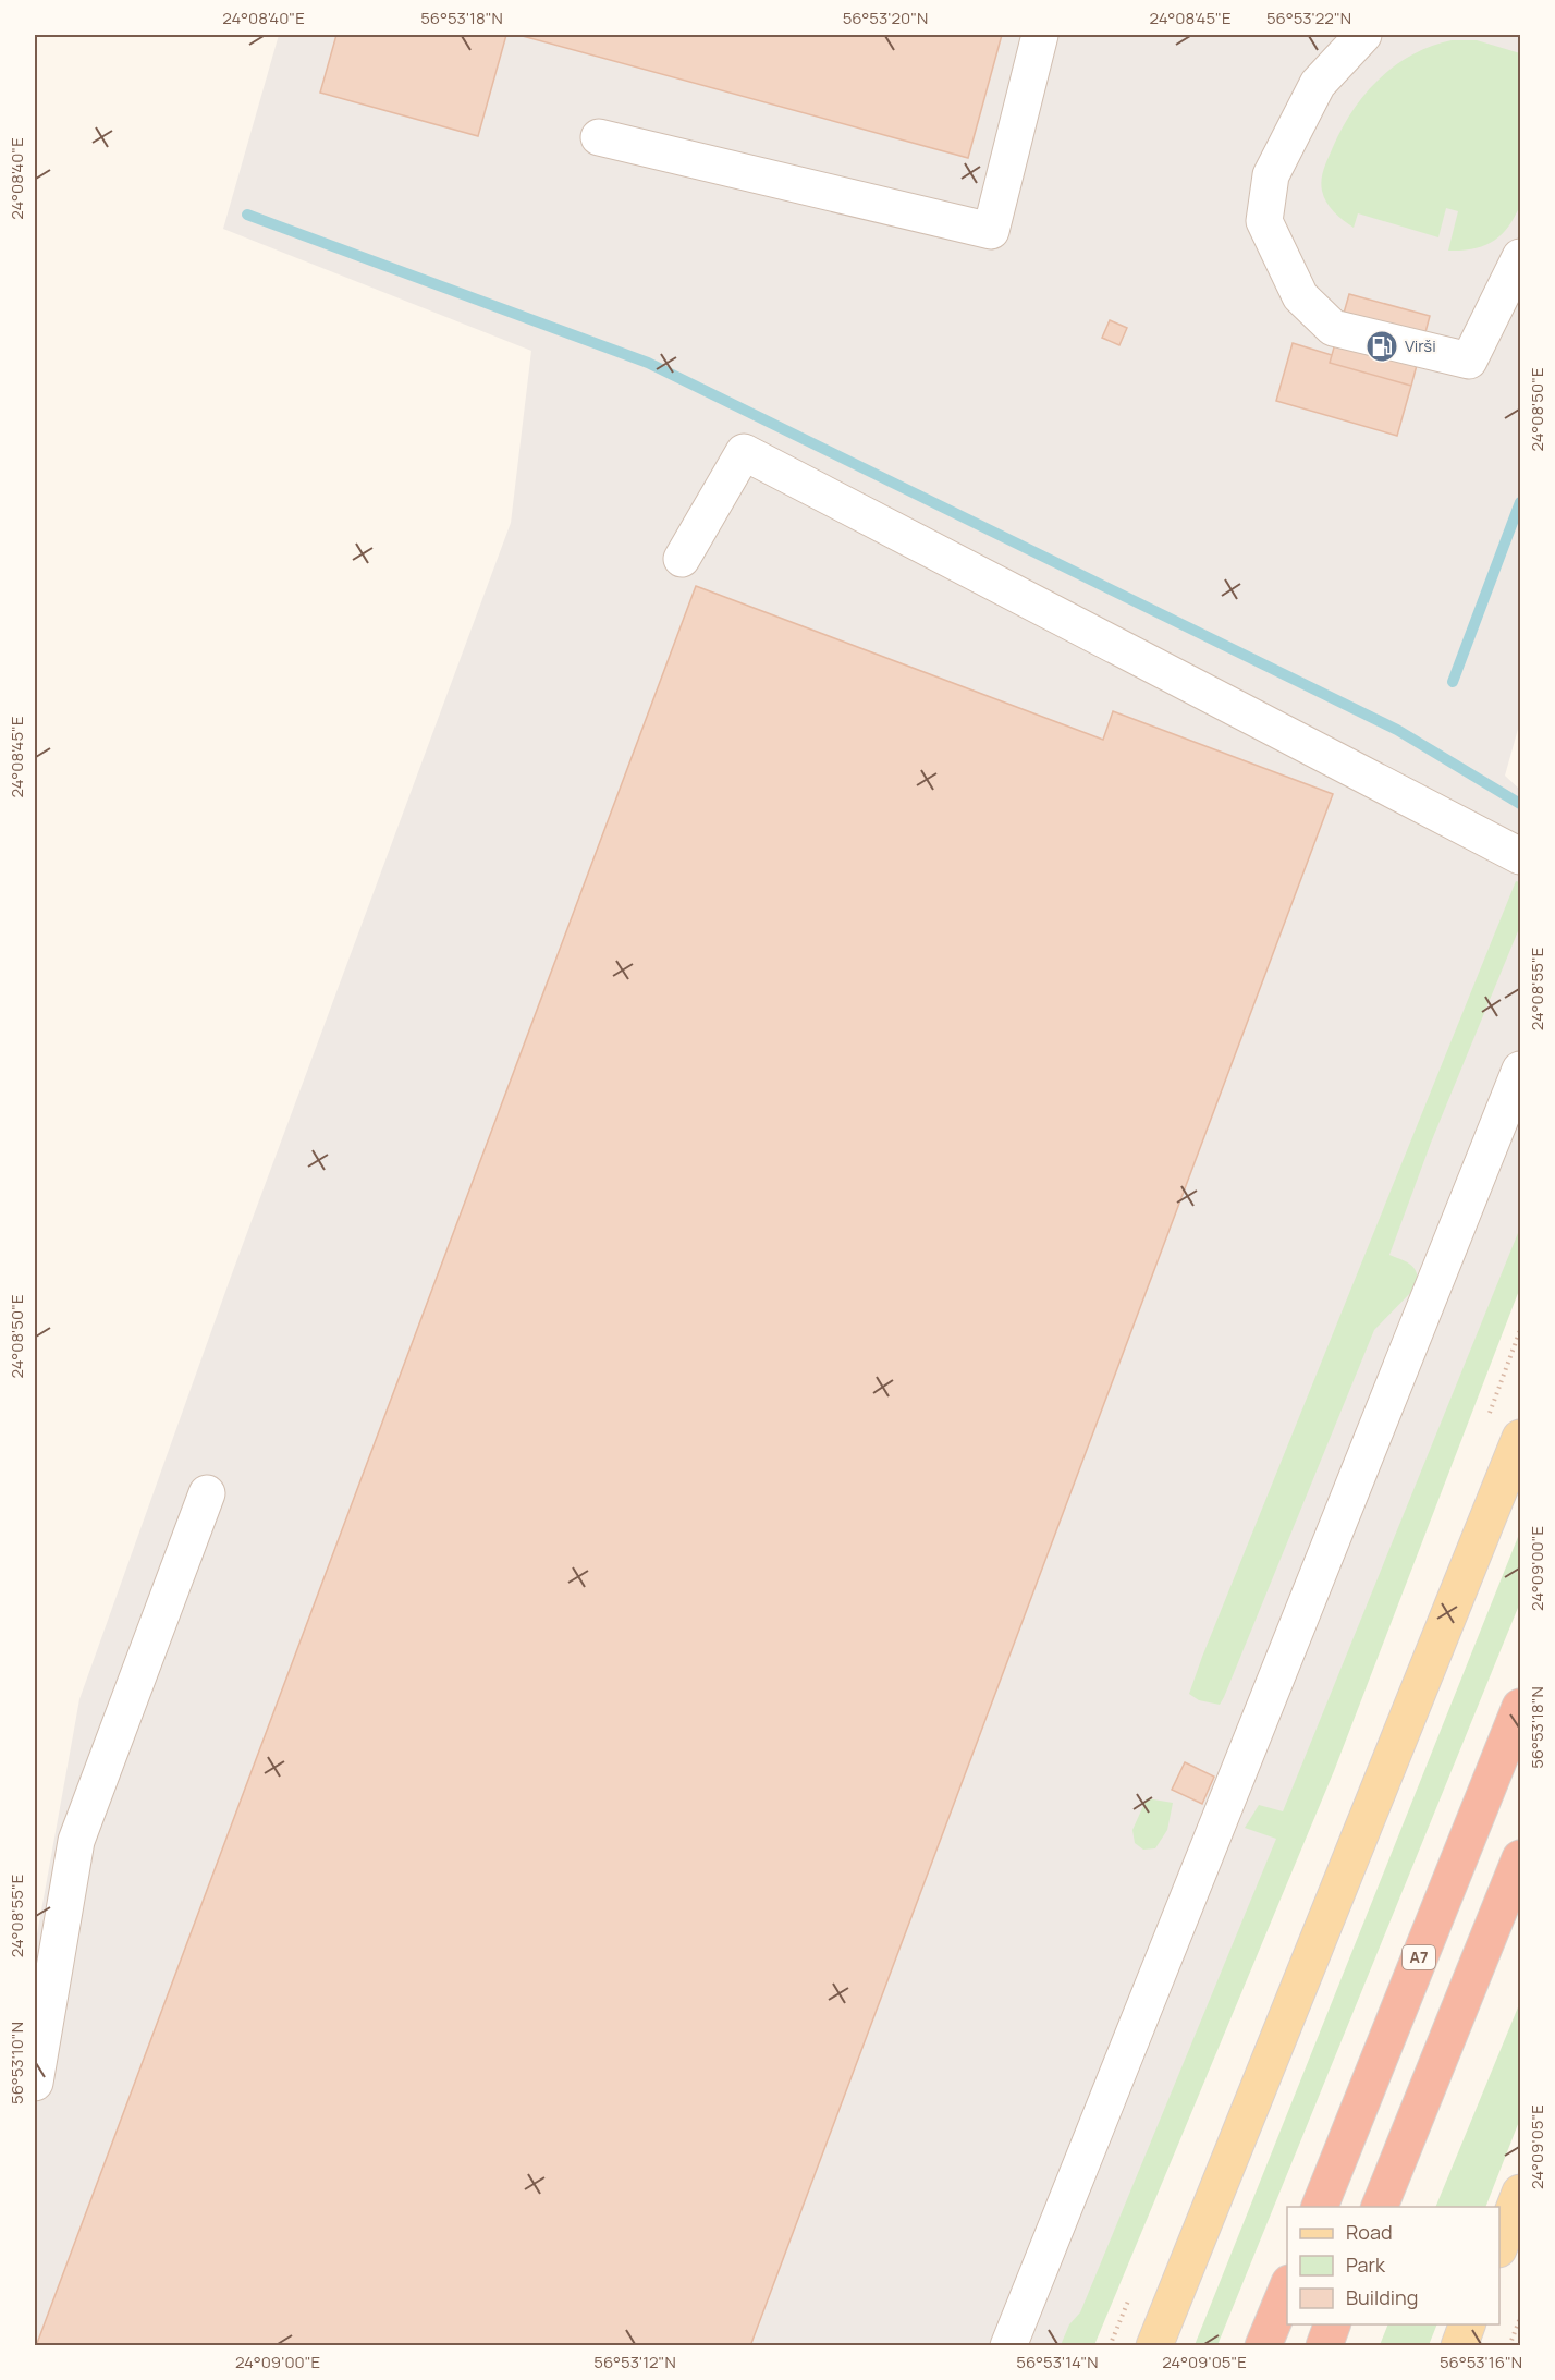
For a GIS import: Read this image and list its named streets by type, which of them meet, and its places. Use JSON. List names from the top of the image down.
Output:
{
  "streets": {
    "highway": ["A7"]
  },
  "places": {
    "fuel station": ["Virši"]
  },
  "legend": ["Road", "Park", "Building"],
  "coordinates": [
    "24°08'40\"E",
    "56°53'18\"N",
    "56°53'20\"N",
    "24°08'45\"E",
    "56°53'22\"N",
    "24°08'50\"E",
    "24°08'55\"E",
    "24°09'00\"E",
    "56°53'10\"N",
    "24°09'05\"E",
    "56°53'12\"N",
    "56°53'14\"N",
    "56°53'16\"N"
  ]
}
